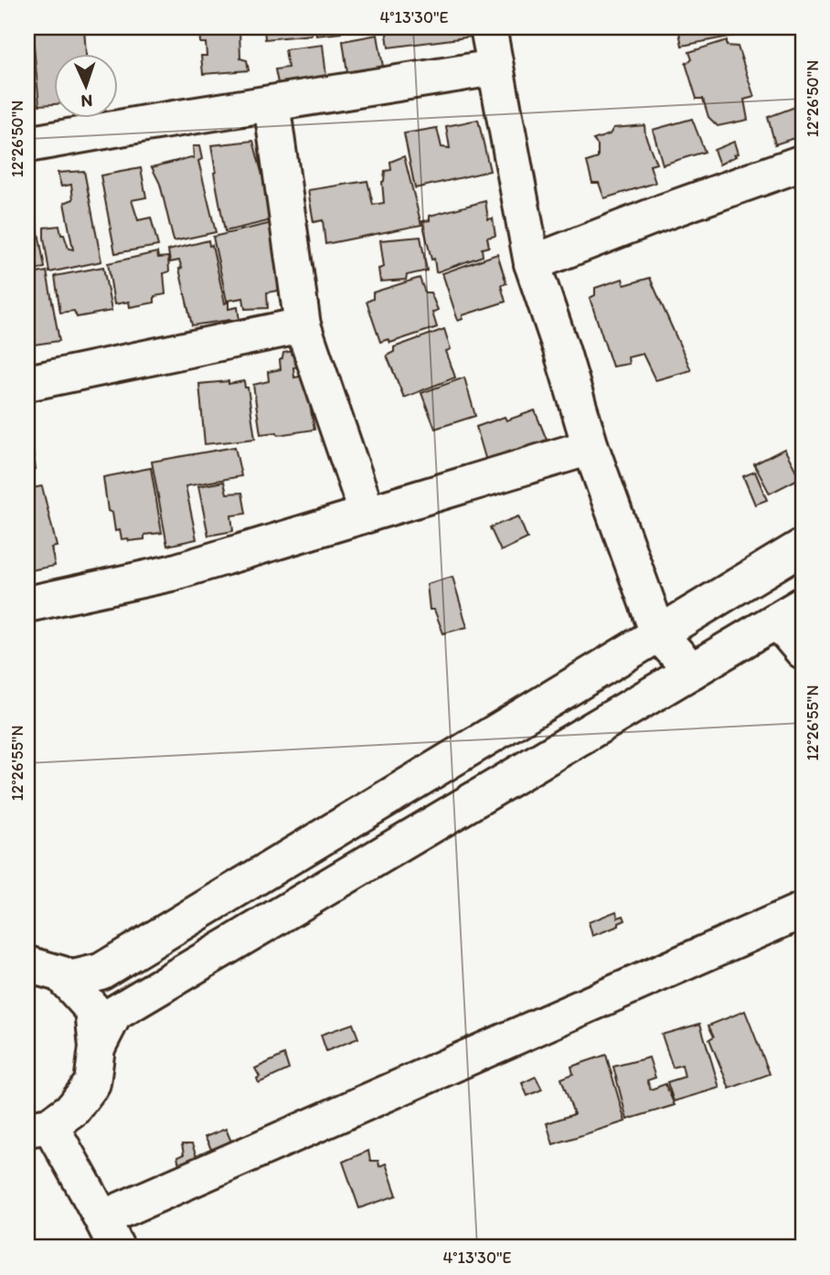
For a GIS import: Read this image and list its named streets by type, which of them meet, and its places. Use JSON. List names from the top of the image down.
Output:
{
  "north": "bottom",
  "coordinates": ["4°13'30\"E", "12°26'50\"N", "12°26'55\"N"]
}
